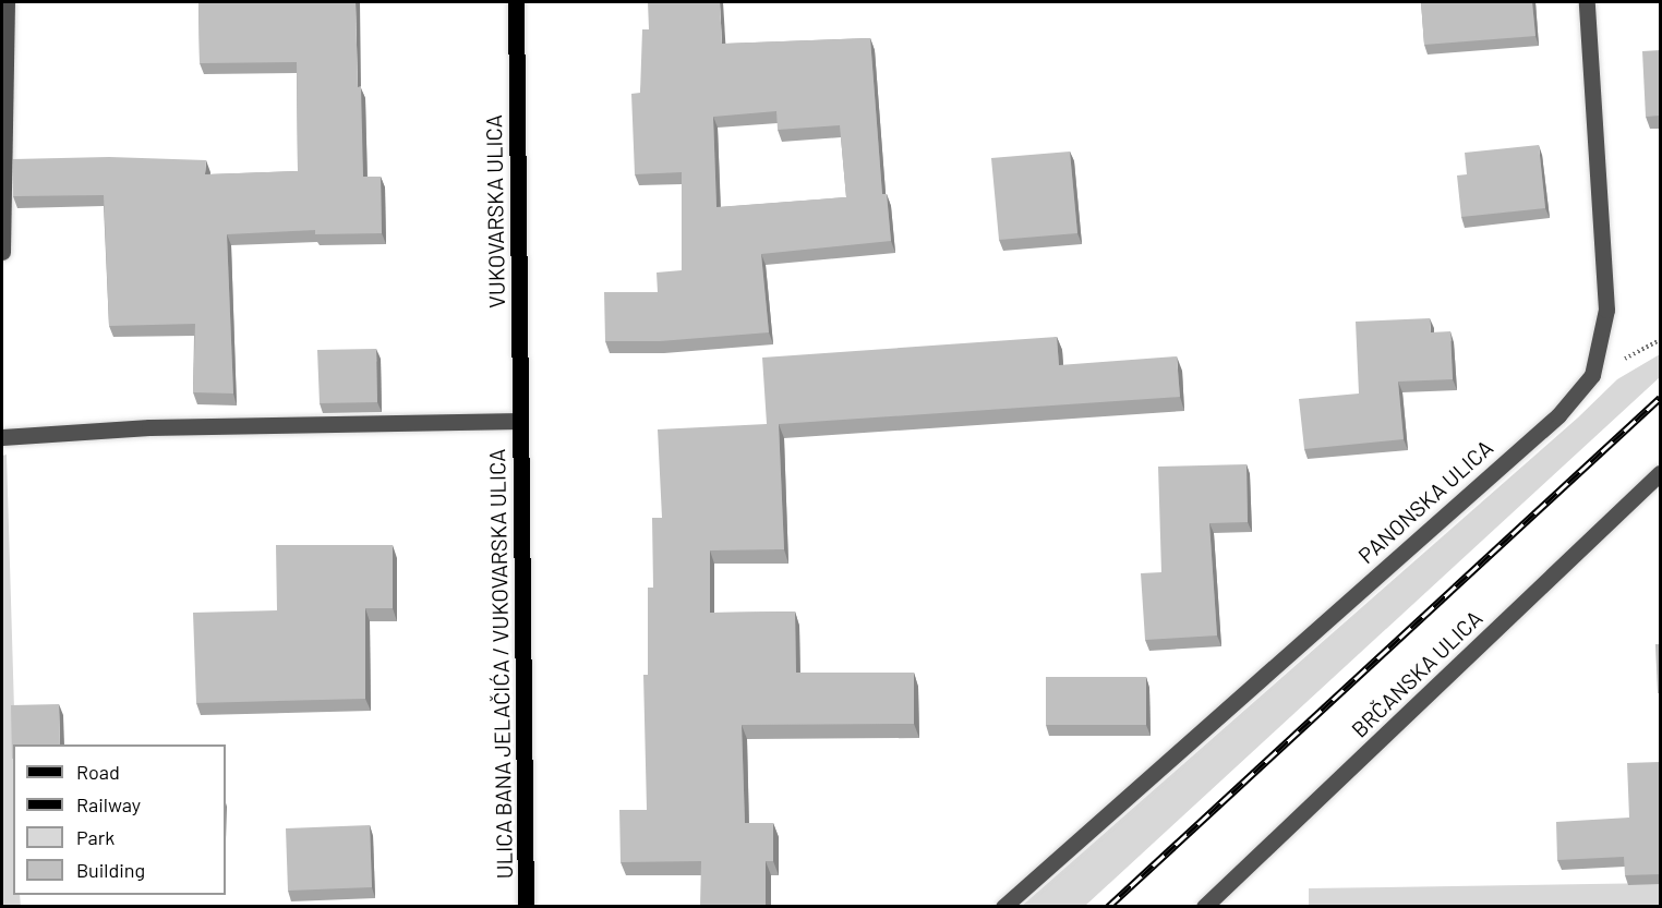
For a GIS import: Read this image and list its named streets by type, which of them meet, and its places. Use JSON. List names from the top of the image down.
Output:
{
  "streets": {
    "main road": ["VUKOVARSKA ULICA", "ULICA BANA JELAČIĆA / VUKOVARSKA ULICA"],
    "street": ["PANONSKA ULICA", "BRČANSKA ULICA"]
  },
  "crossings": [
    ["VUKOVARSKA ULICA", "ULICA BANA JELAČIĆA / VUKOVARSKA ULICA"]
  ],
  "legend": [
    "Road",
    "Railway",
    "Park",
    "Building"
  ]
}
